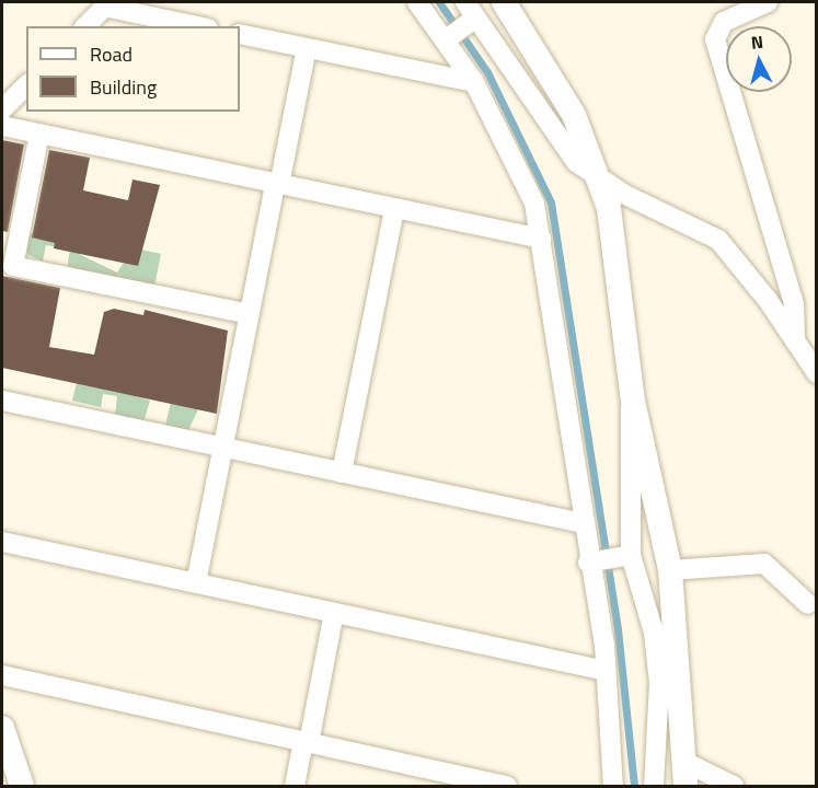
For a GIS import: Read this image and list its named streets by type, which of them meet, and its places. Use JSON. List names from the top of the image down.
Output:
{
  "legend": ["Road", "Building"],
  "north": "top"
}
